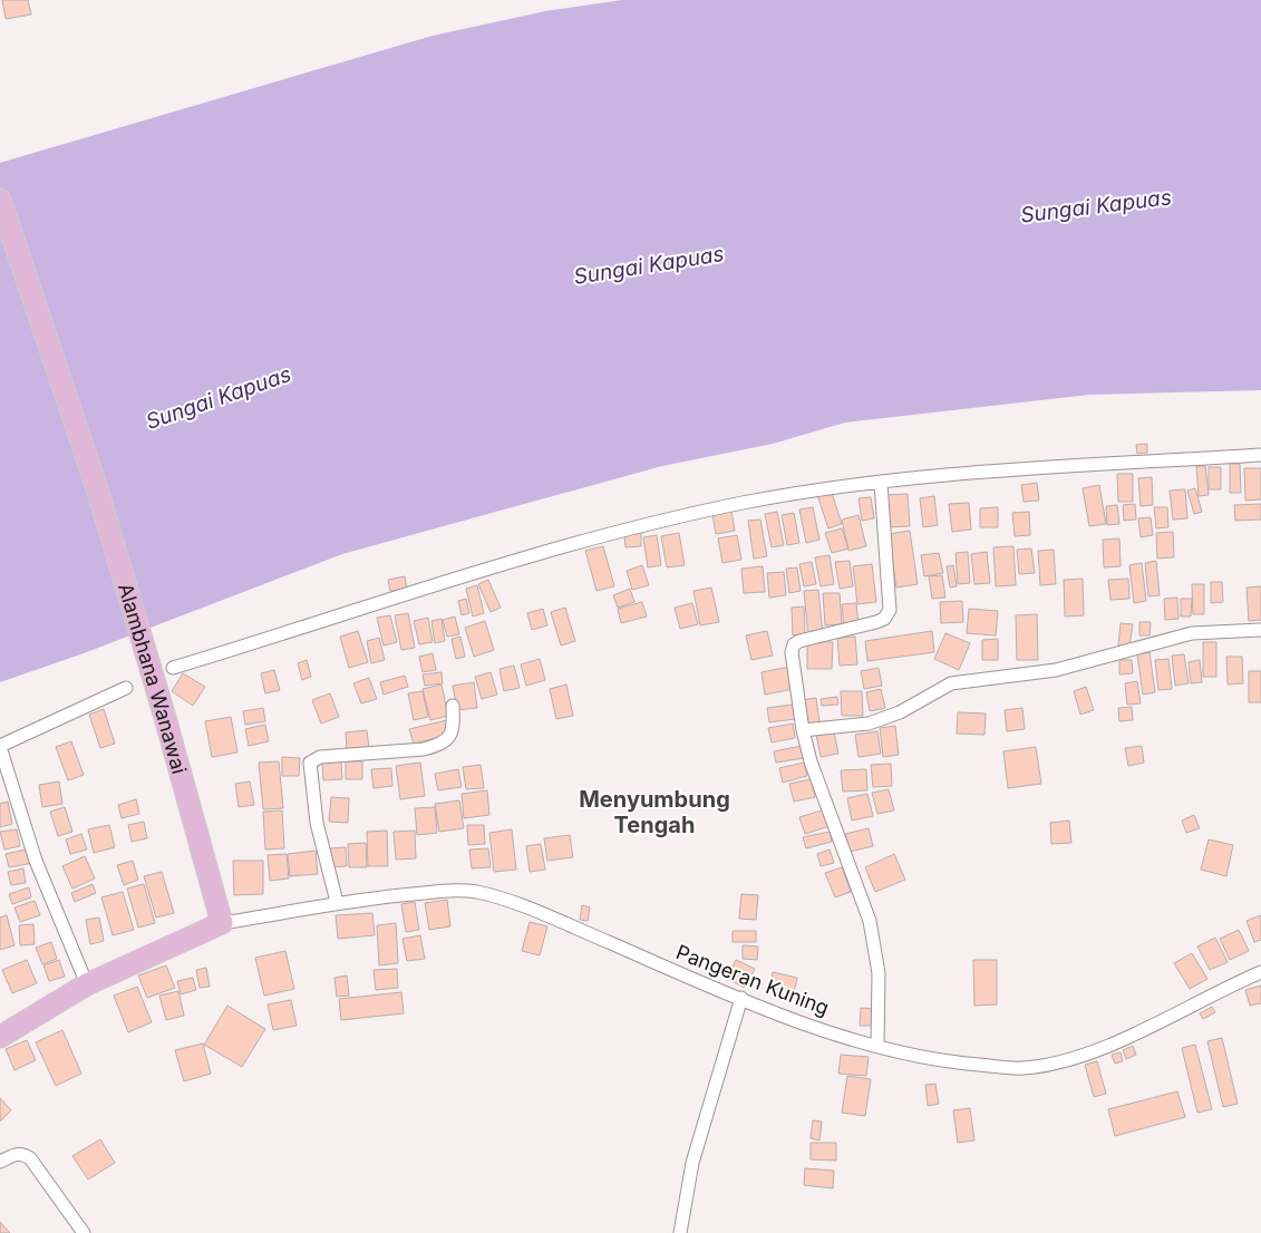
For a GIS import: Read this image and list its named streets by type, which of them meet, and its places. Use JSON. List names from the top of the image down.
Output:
{
  "streets": {
    "main road": ["Alambhana Wanawai"],
    "street": ["Pangeran Kuning"]
  },
  "crossings": [
    ["Alambhana Wanawai", "Pangeran Kuning"]
  ],
  "districts": ["Menyumbung Tengah"],
  "water": ["Sungai Kapuas"]
}
